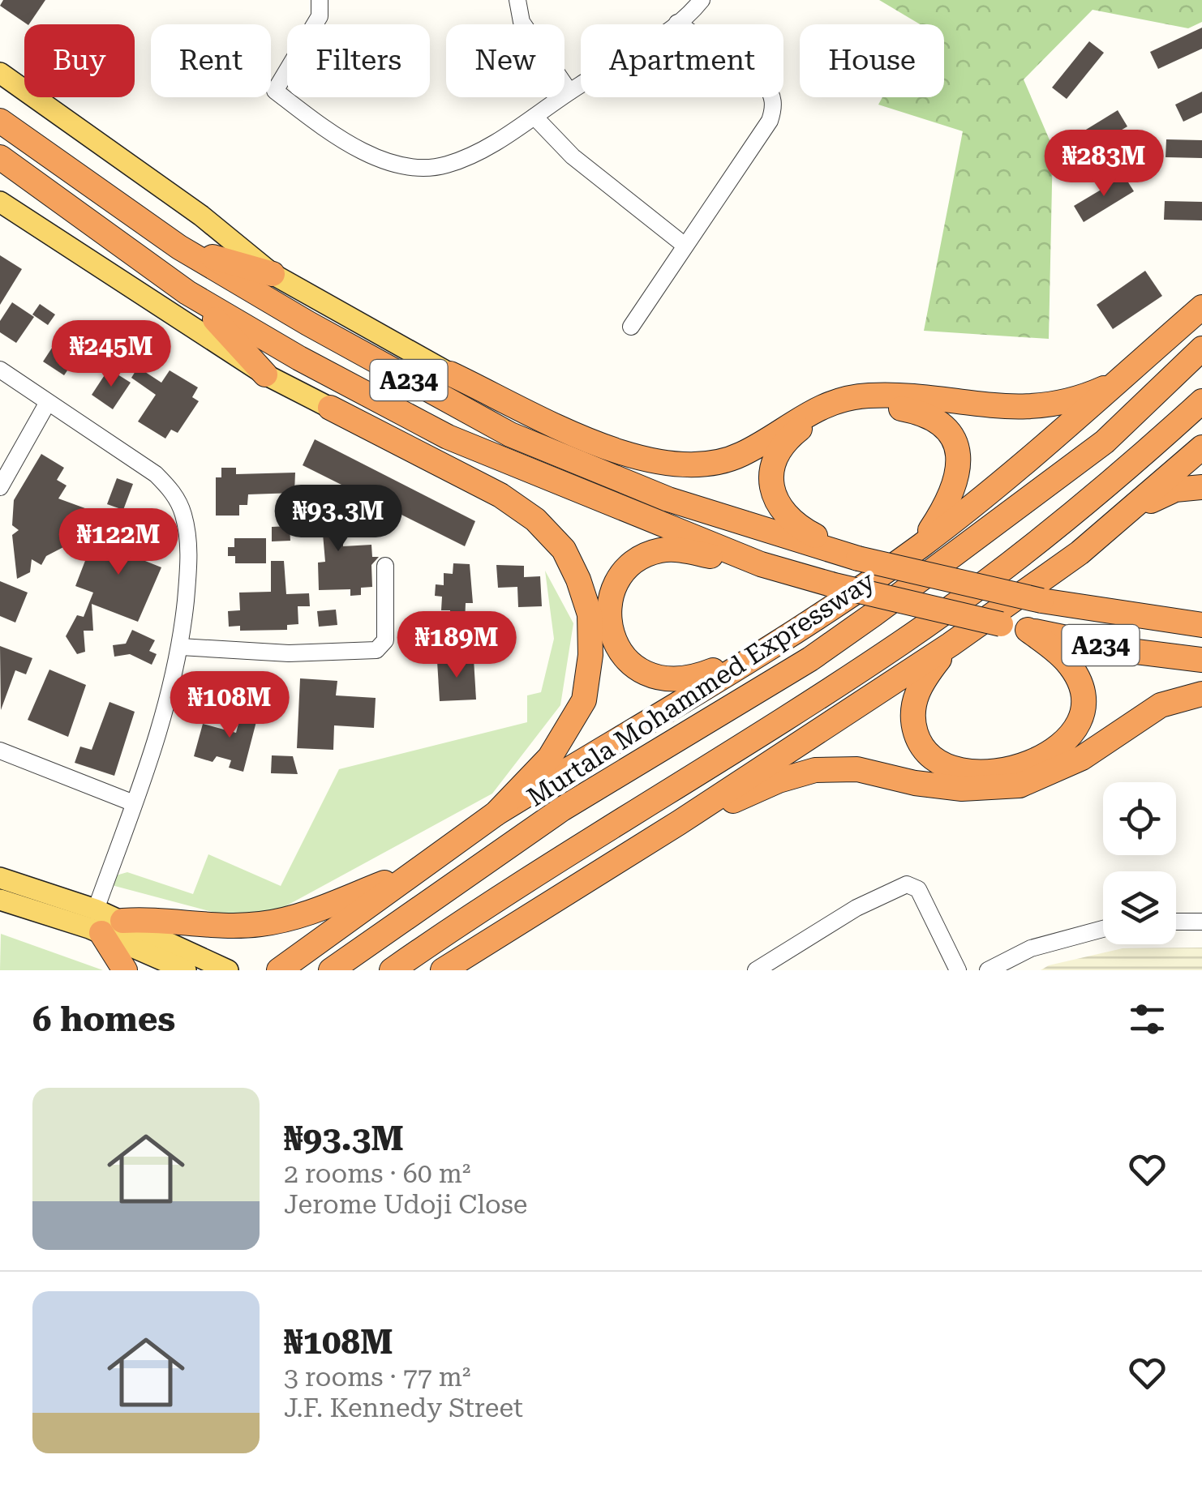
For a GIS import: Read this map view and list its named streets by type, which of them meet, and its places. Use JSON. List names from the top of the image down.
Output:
{
  "streets": {
    "highway": ["A234", "Murtala Mohammed Expressway"]
  },
  "page": {
    "chip": [
      "Buy",
      "Rent",
      "Filters",
      "New",
      "Apartment",
      "House"
    ],
    "price": [
      "₦283M",
      "₦245M",
      "₦93.3M",
      "₦122M",
      "₦189M",
      "₦108M"
    ],
    "heading": "6 homes",
    "list": [
      {
        "name": "₦93.3M",
        "note": "2 rooms · 60 m² · Jerome Udoji Close"
      },
      {
        "name": "₦108M",
        "note": "3 rooms · 77 m² · J.F. Kennedy Street"
      }
    ]
  }
}
